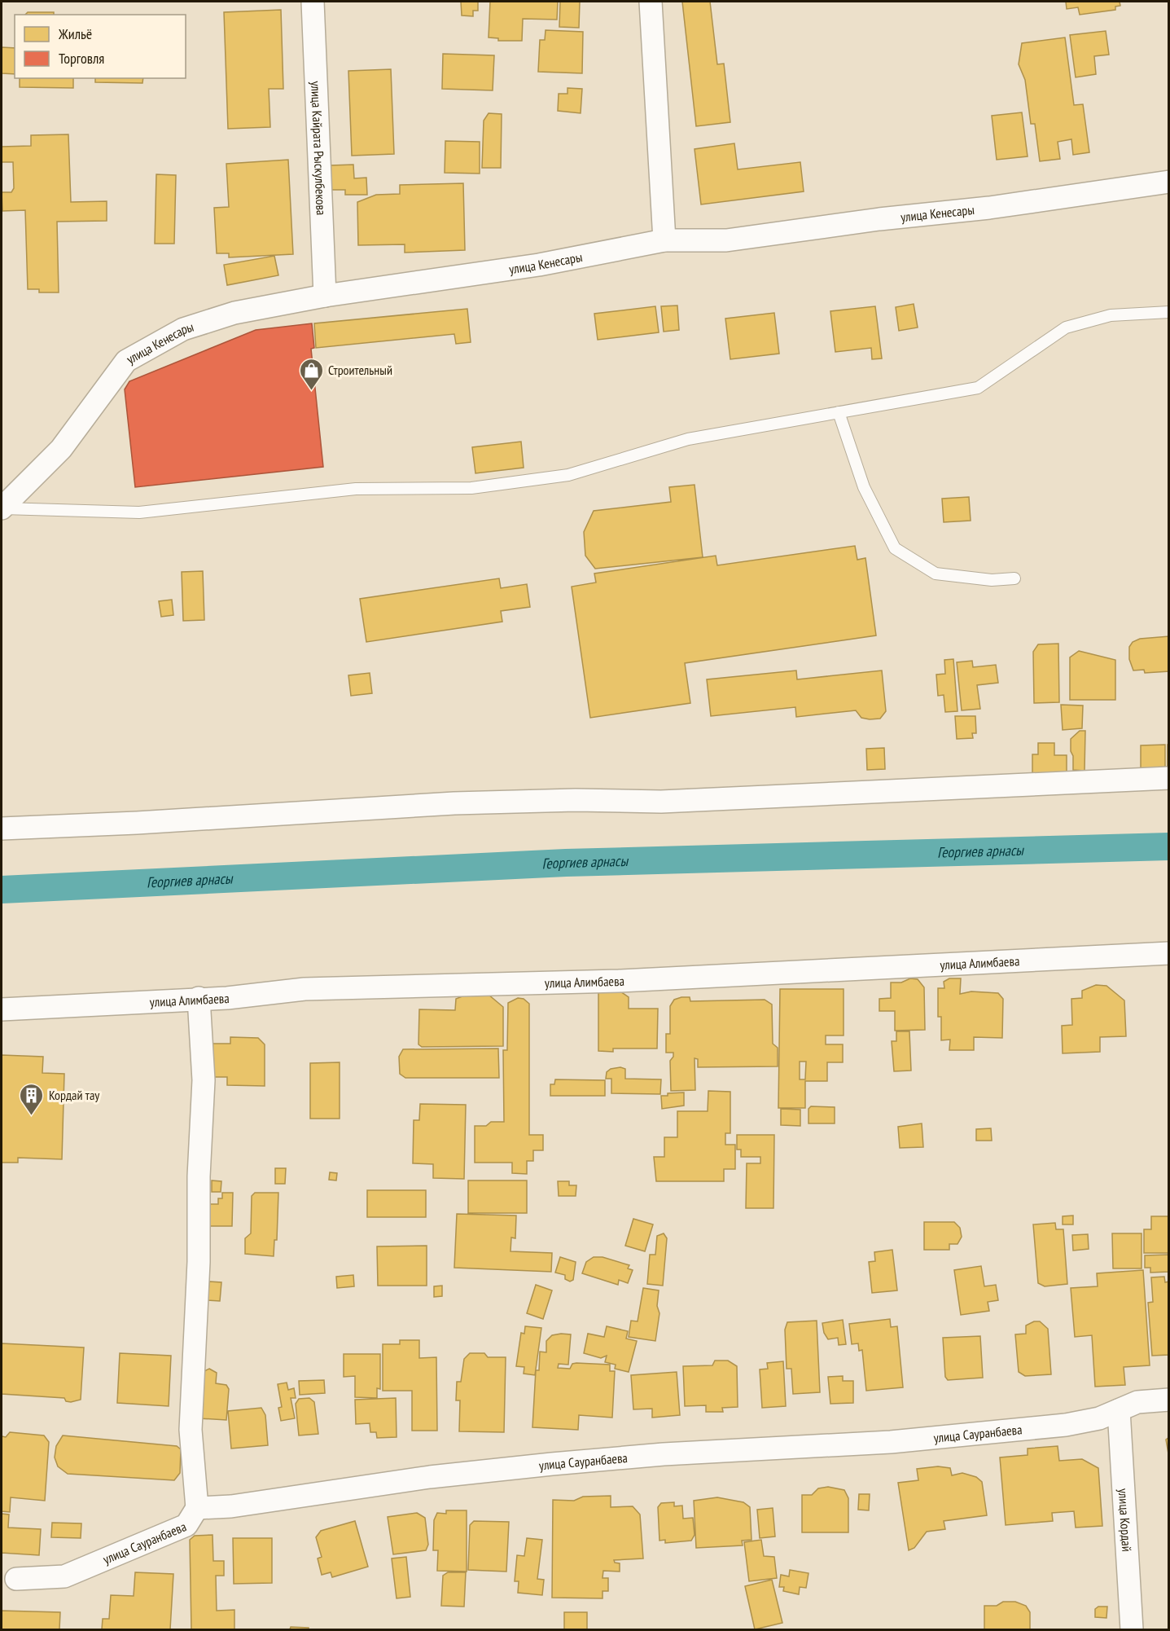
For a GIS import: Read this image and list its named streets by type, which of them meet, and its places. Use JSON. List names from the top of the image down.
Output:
{
  "streets": {
    "street": [
      "улица Кайрата Рыскулбекова",
      "улица Кенесары",
      "улица Алимбаева",
      "улица Сауранбаева",
      "улица Кордай"
    ]
  },
  "crossings": [
    ["улица Кайрата Рыскулбекова", "улица Кенесары"],
    ["улица Сауранбаева", "улица Кордай"]
  ],
  "water": ["Георгиев арнасы"],
  "places": {
    "shop": ["Строительный"],
    "building": ["Кордай тау"]
  },
  "legend": ["Жильё", "Торговля"]
}
